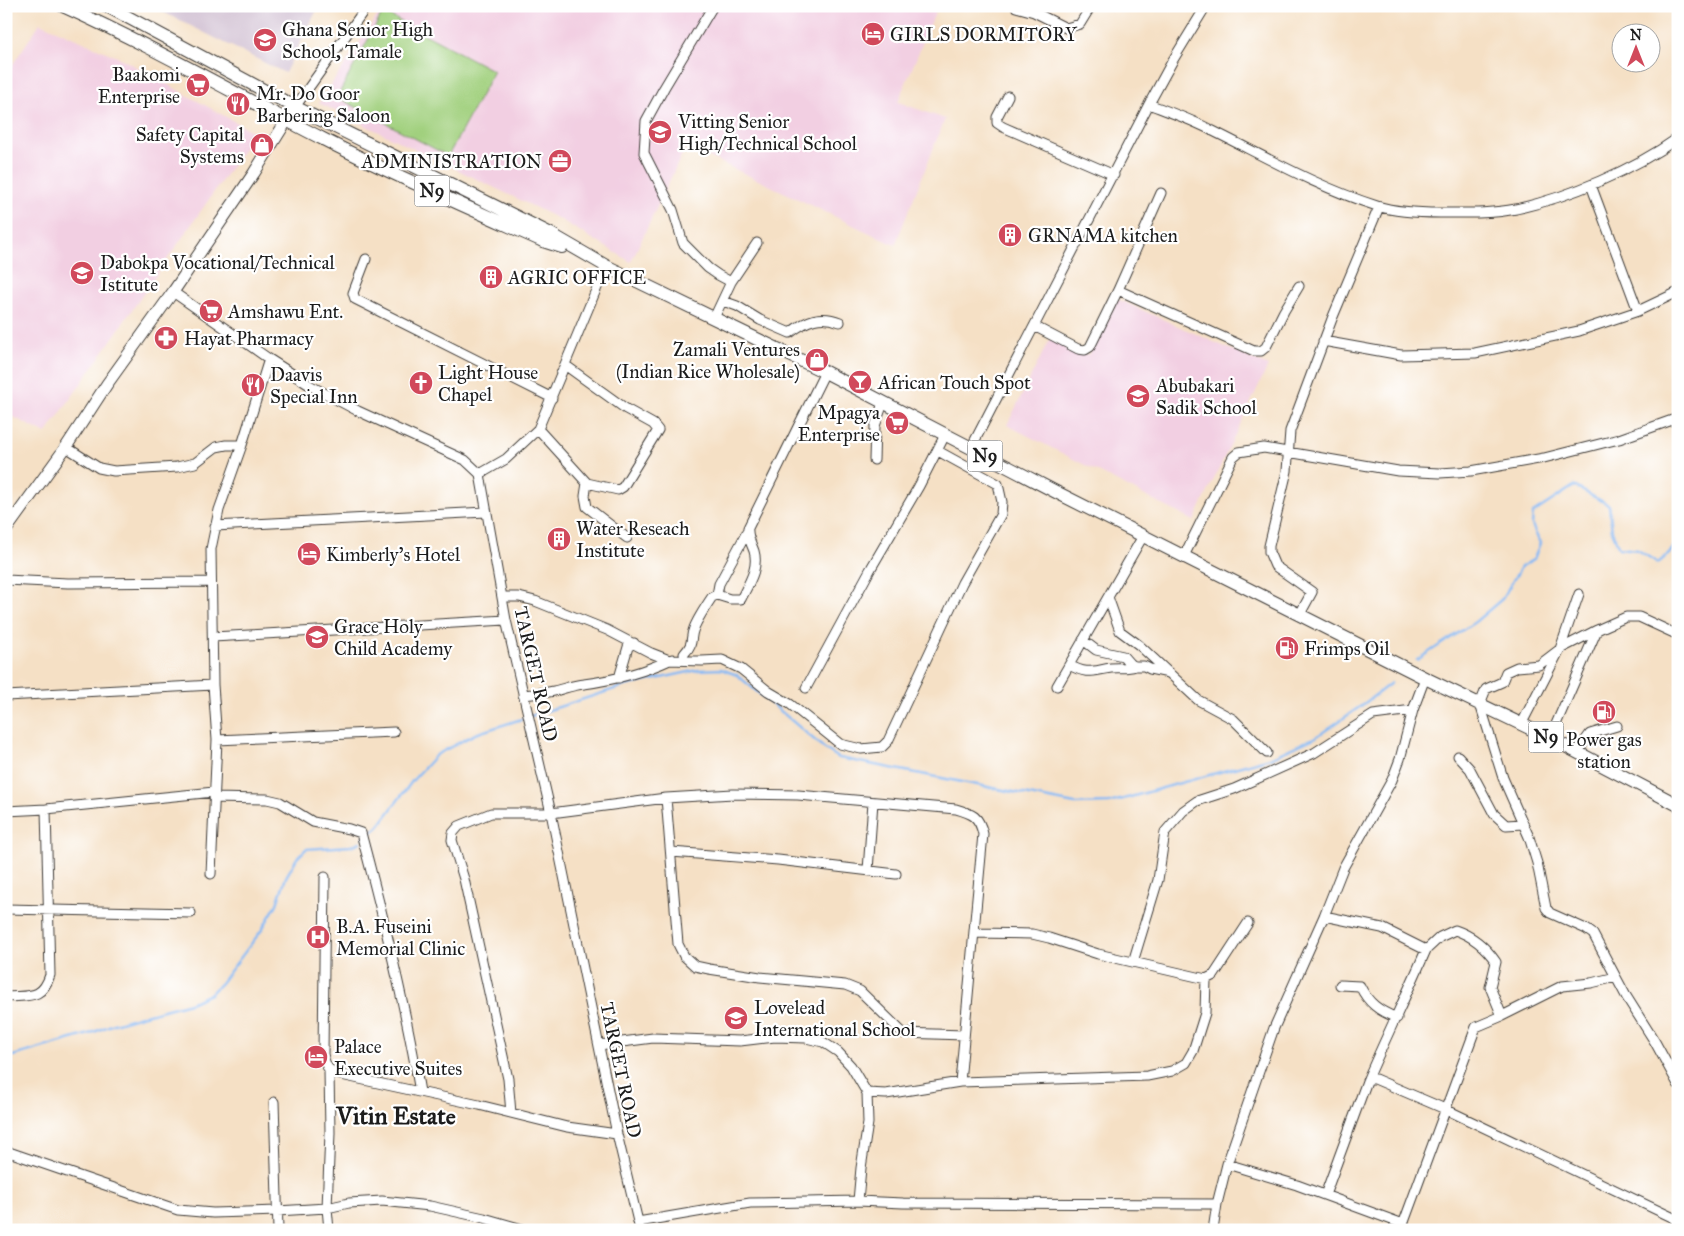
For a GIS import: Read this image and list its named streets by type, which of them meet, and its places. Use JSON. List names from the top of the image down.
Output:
{
  "streets": {
    "highway": ["N9"],
    "street": ["TARGET ROAD"]
  },
  "districts": ["Vitin Estate"],
  "places": {
    "hotel": ["GIRLS DORMITORY", "Kimberly's Hotel", "Palace Executive Suites"],
    "school or university": [
      "Ghana Senior High School, Tamale",
      "Vitting Senior High/Technical School",
      "Dabokpa Vocational/Technical Istitute",
      "Abubakari Sadik School",
      "Grace Holy Child Academy",
      "Lovelead International School"
    ],
    "supermarket": ["Baakomi Enterprise", "Amshawu Ent.", "Mpagya Enterprise"],
    "restaurant": ["Mr. Do Goor Barbering Saloon", "Daavis Special Inn"],
    "shop": ["Safety Capital Systems", "Zamali Ventures (Indian Rice Wholesale)"],
    "office": ["ADMINISTRATION"],
    "building": ["GRNAMA kitchen", "AGRIC OFFICE", "Water Reseach Institute"],
    "pharmacy": ["Hayat Pharmacy"],
    "bar": ["African Touch Spot"],
    "church": ["Light House Chapel"],
    "fuel station": ["Frimps Oil", "Power gas station"],
    "hospital": ["B.A. Fuseini Memorial Clinic"]
  },
  "north": "top"
}
